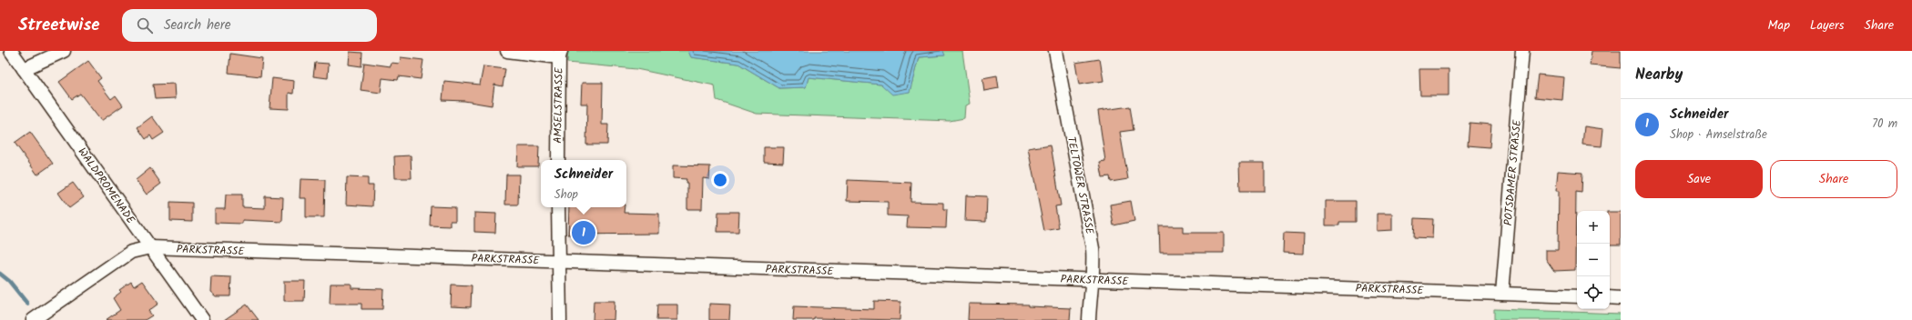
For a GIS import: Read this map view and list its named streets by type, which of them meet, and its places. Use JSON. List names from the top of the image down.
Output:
{
  "streets": {
    "street": [
      "AMSELSTRASSE",
      "POTSDAMER STRASSE",
      "WALDPROMENADE",
      "TELTOWER STRASSE",
      "PARKSTRASSE"
    ]
  },
  "crossings": [
    ["POTSDAMER STRASSE", "PARKSTRASSE"],
    ["WALDPROMENADE", "PARKSTRASSE"],
    ["TELTOWER STRASSE", "PARKSTRASSE"]
  ],
  "page": {
    "header": "Streetwise",
    "search": "Search here",
    "nav": ["Map", "Layers", "Share"],
    "heading": "Nearby",
    "list": [
      {
        "mark": "1",
        "name": "Schneider",
        "note": "Shop · Amselstraße",
        "value": "70 m"
      }
    ],
    "buttons": ["Save", "Share"],
    "popup": ["Schneider", "Shop"],
    "map_buttons": ["+", "−"],
    "pins": "1"
  }
}
